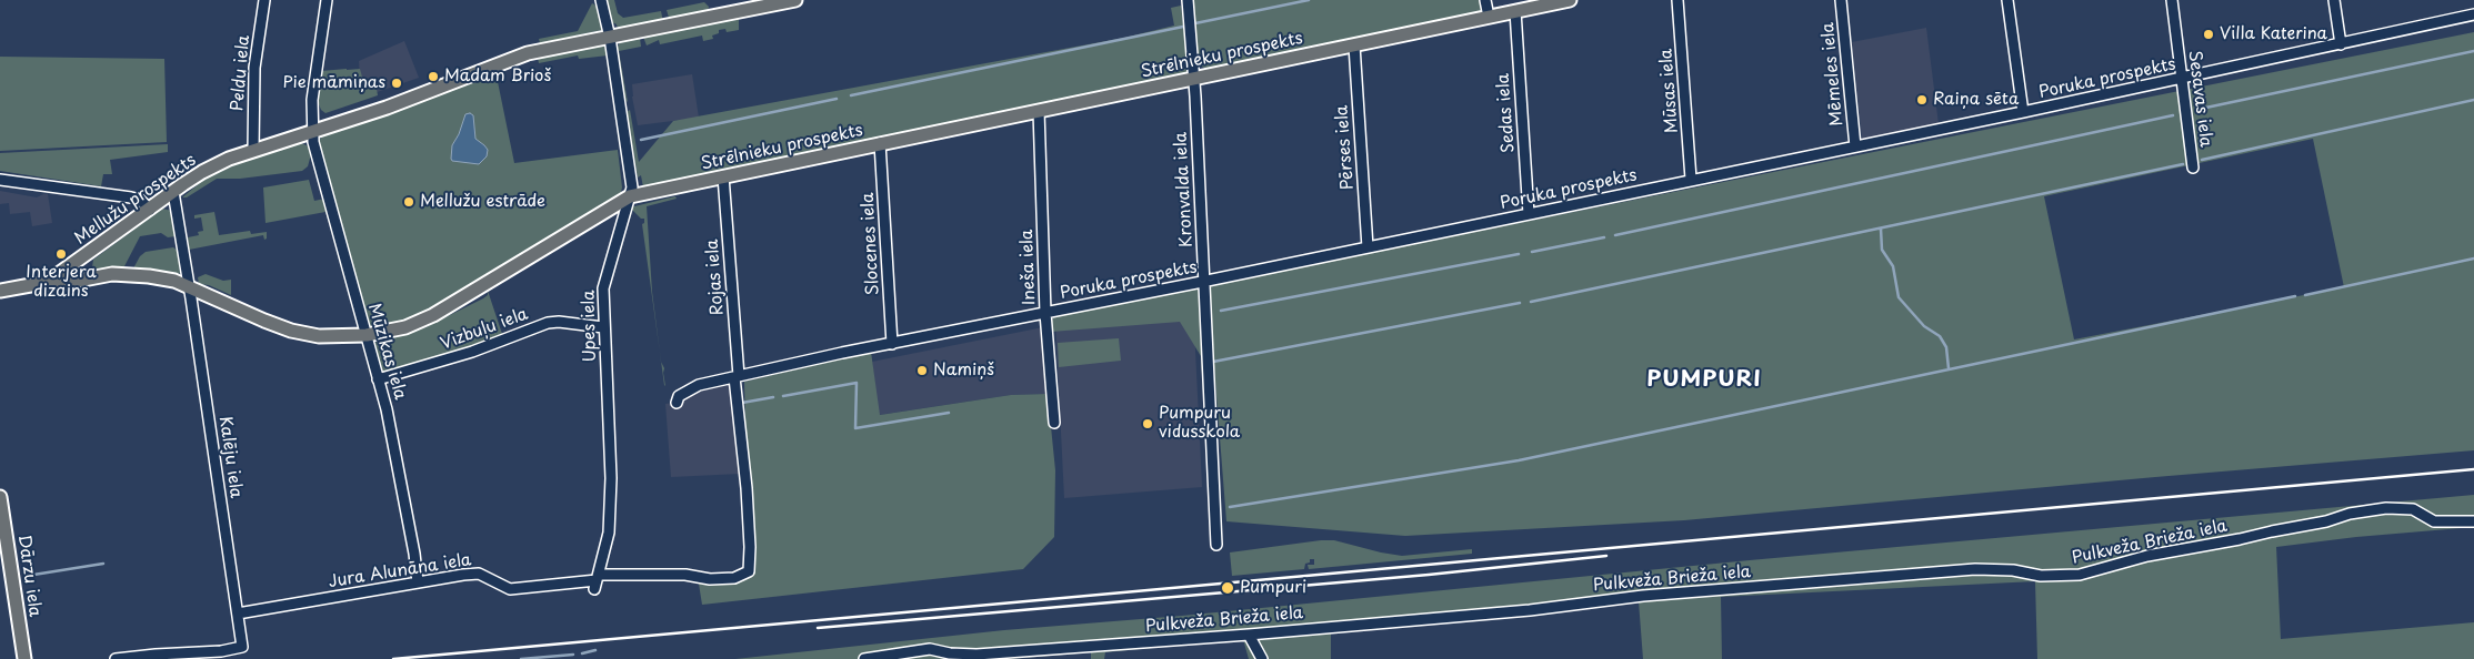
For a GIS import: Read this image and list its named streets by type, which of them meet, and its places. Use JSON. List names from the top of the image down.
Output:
{
  "streets": {
    "main road": ["Strēlnieku prospekts", "Mellužu prospekts", "Dārzu iela"],
    "street": [
      "Peldu iela",
      "Mēmeles iela",
      "Poruka prospekts",
      "Mūsas iela",
      "Sesavas iela",
      "Sedas iela",
      "Pērses iela",
      "Kronvalda iela",
      "Slocenes iela",
      "Ineša iela",
      "Rojas iela",
      "Upes iela",
      "Vizbuļu iela",
      "Mūzikas iela",
      "Kalēju iela",
      "Pulkveža Brieža iela",
      "Jura Alunāna iela"
    ]
  },
  "crossings": [
    ["Strēlnieku prospekts", "Sedas iela"],
    ["Strēlnieku prospekts", "Pērses iela"],
    ["Strēlnieku prospekts", "Kronvalda iela"],
    ["Strēlnieku prospekts", "Mellužu prospekts"],
    ["Strēlnieku prospekts", "Slocenes iela"],
    ["Strēlnieku prospekts", "Ineša iela"],
    ["Strēlnieku prospekts", "Rojas iela"],
    ["Strēlnieku prospekts", "Upes iela"],
    ["Strēlnieku prospekts", "Mūzikas iela"],
    ["Strēlnieku prospekts", "Kalēju iela"],
    ["Peldu iela", "Mellužu prospekts"],
    ["Mēmeles iela", "Poruka prospekts"],
    ["Poruka prospekts", "Mūsas iela"],
    ["Poruka prospekts", "Sesavas iela"],
    ["Poruka prospekts", "Sedas iela"],
    ["Poruka prospekts", "Pērses iela"],
    ["Poruka prospekts", "Kronvalda iela"],
    ["Poruka prospekts", "Slocenes iela"],
    ["Poruka prospekts", "Ineša iela"],
    ["Poruka prospekts", "Rojas iela"],
    ["Mellužu prospekts", "Upes iela"],
    ["Mellužu prospekts", "Mūzikas iela"],
    ["Mellužu prospekts", "Kalēju iela"],
    ["Rojas iela", "Jura Alunāna iela"],
    ["Upes iela", "Vizbuļu iela"],
    ["Upes iela", "Jura Alunāna iela"],
    ["Vizbuļu iela", "Mūzikas iela"],
    ["Mūzikas iela", "Jura Alunāna iela"],
    ["Kalēju iela", "Jura Alunāna iela"]
  ],
  "districts": ["PUMPURI"],
  "places": [
    "Villa Katerina",
    "Madam Brioš",
    "Pie māmiņas",
    "Raiņa sēta",
    "Mellužu estrāde",
    "Interjera dizains",
    "Namiņš",
    "Pumpuru vidusskola",
    "Pumpuri"
  ]
}
